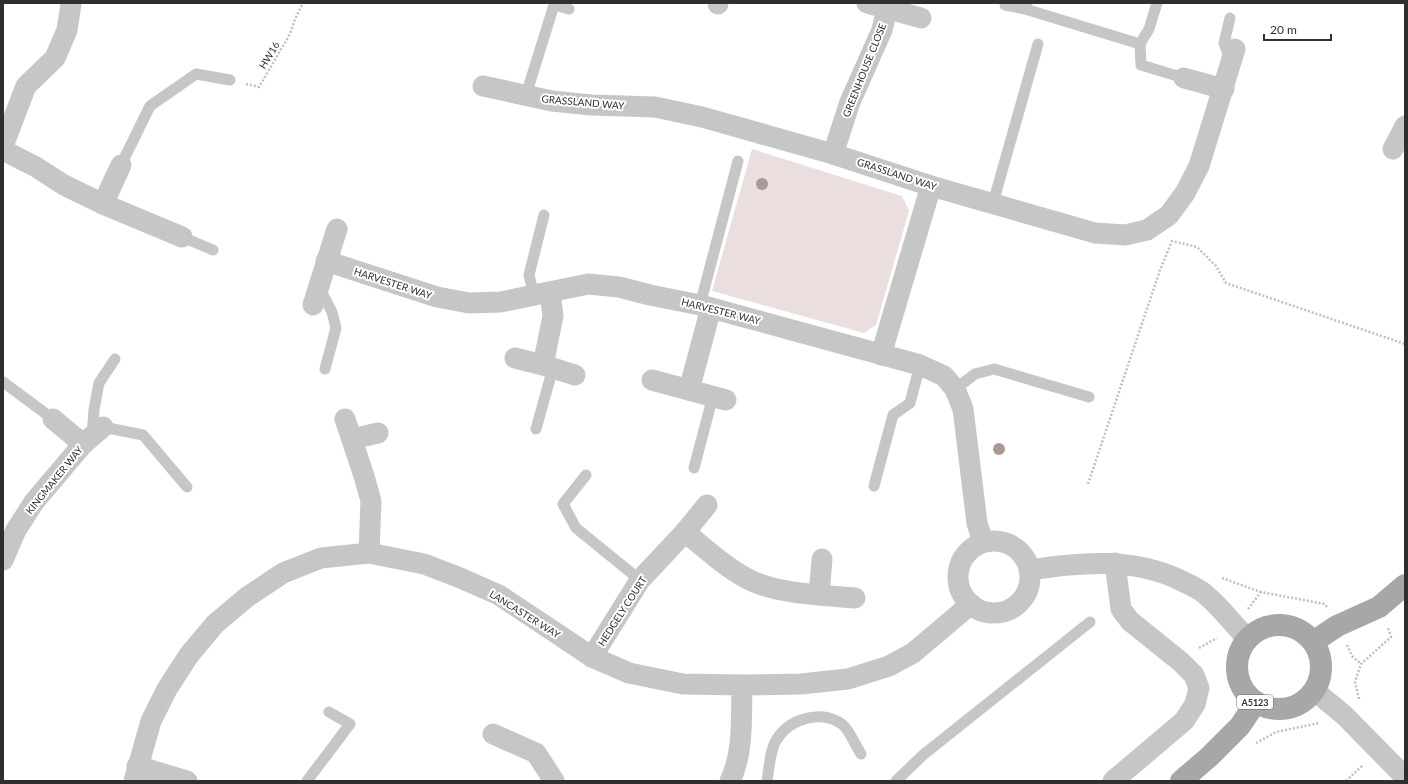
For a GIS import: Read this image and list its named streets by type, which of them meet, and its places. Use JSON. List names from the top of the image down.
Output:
{
  "streets": {
    "main road": ["A5123"],
    "street": [
      "GREENHOUSE CLOSE",
      "GRASSLAND WAY",
      "HARVESTER WAY",
      "KINGMAKER WAY",
      "HEDGELY COURT",
      "LANCASTER WAY"
    ],
    "path": ["HW16"]
  },
  "crossings": [
    ["GREENHOUSE CLOSE", "GRASSLAND WAY"],
    ["HARVESTER WAY", "LANCASTER WAY"],
    ["HEDGELY COURT", "LANCASTER WAY"]
  ],
  "scale_bar": "20 m"
}
